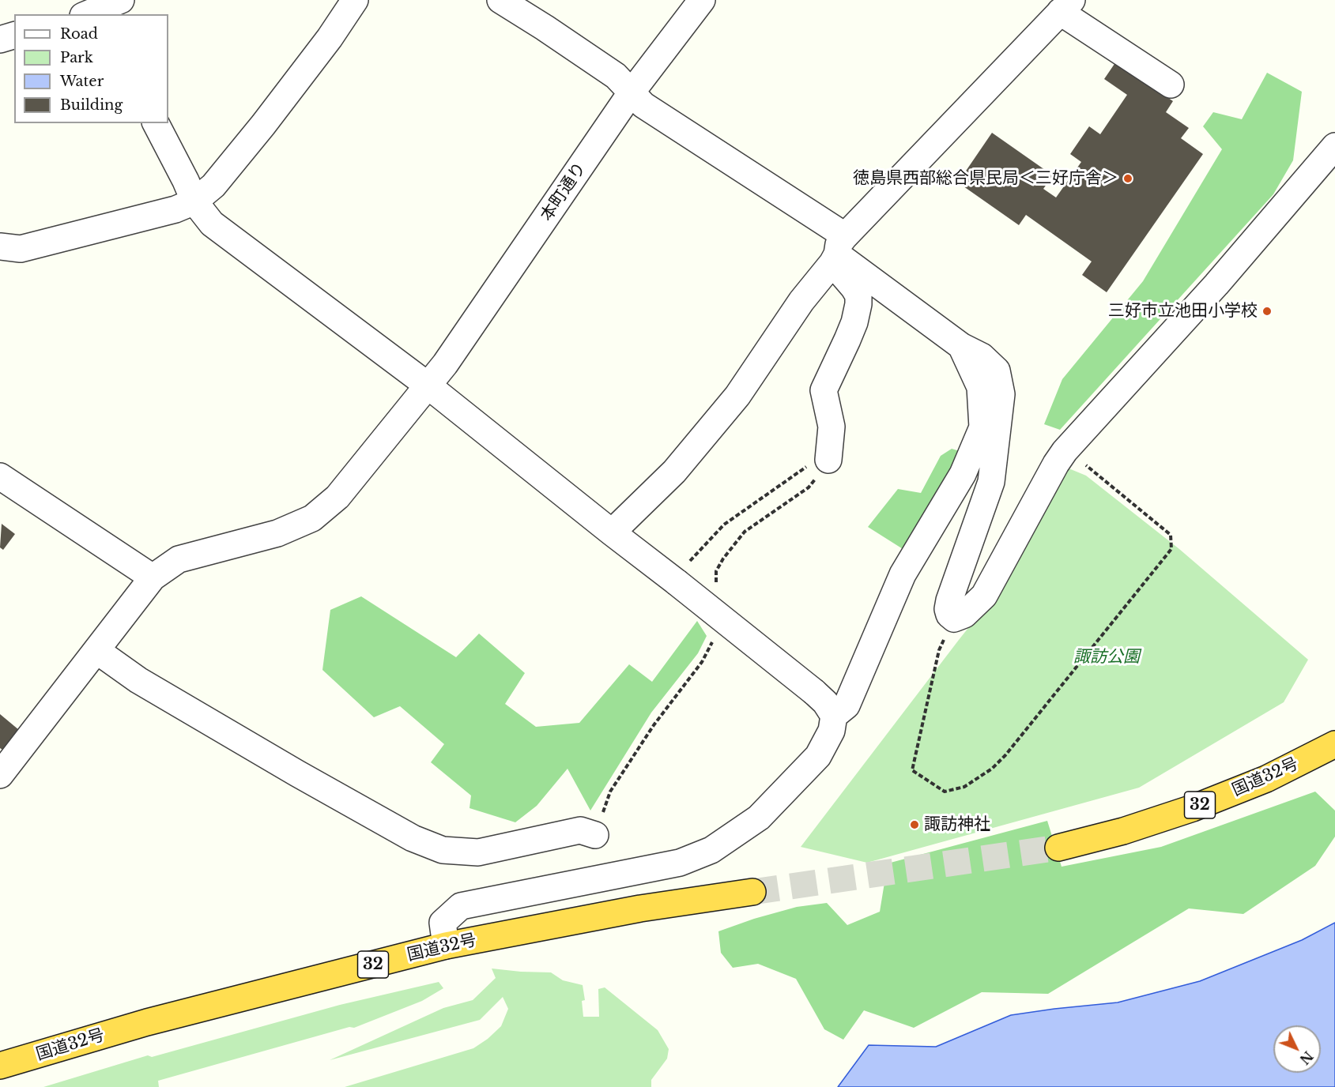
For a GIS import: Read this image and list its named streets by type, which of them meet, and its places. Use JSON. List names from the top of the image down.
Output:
{
  "streets": {
    "highway": ["国道32号", "32"],
    "street": ["本町通り"]
  },
  "parks": ["諏訪公園"],
  "places": ["徳島県西部総合県民局＜三好庁舎＞", "三好市立池田小学校", "諏訪神社"],
  "legend": [
    "Road",
    "Park",
    "Water",
    "Building"
  ],
  "north": "bottom right"
}
